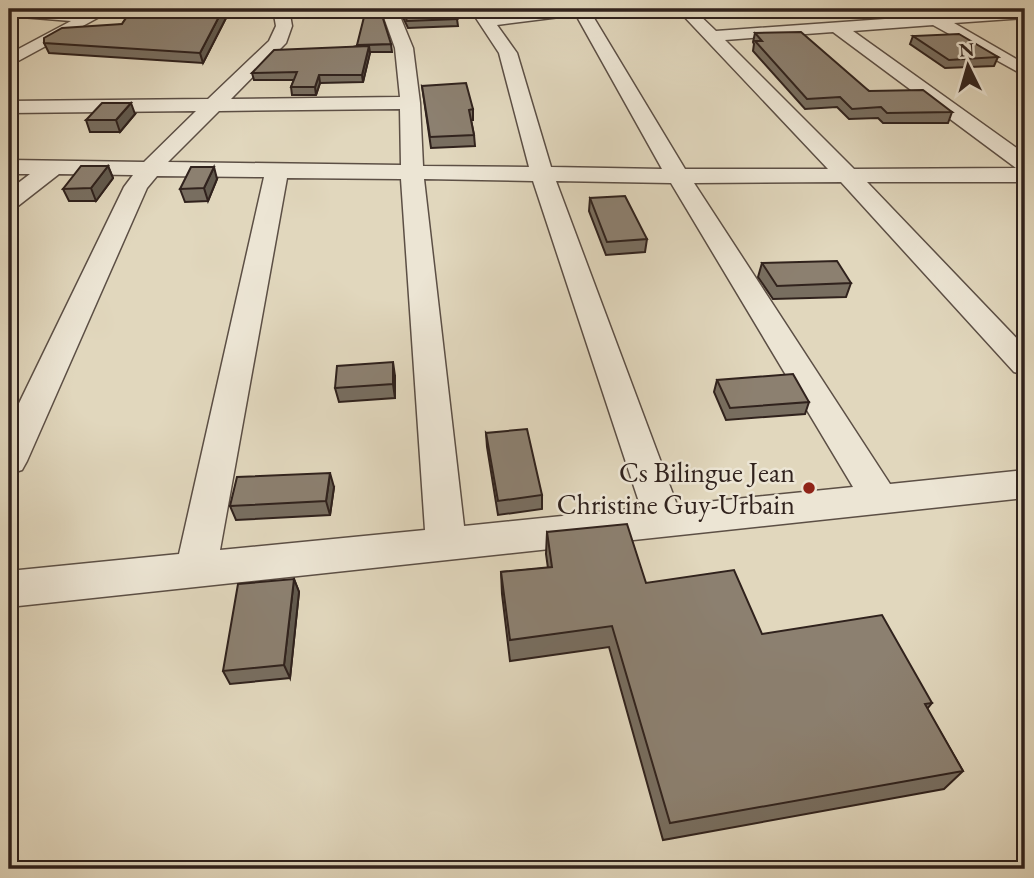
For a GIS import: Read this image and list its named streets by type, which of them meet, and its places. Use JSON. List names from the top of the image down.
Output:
{
  "places": ["Cs Bilingue Jean Christine Guy-Urbain"],
  "north": "top"
}
